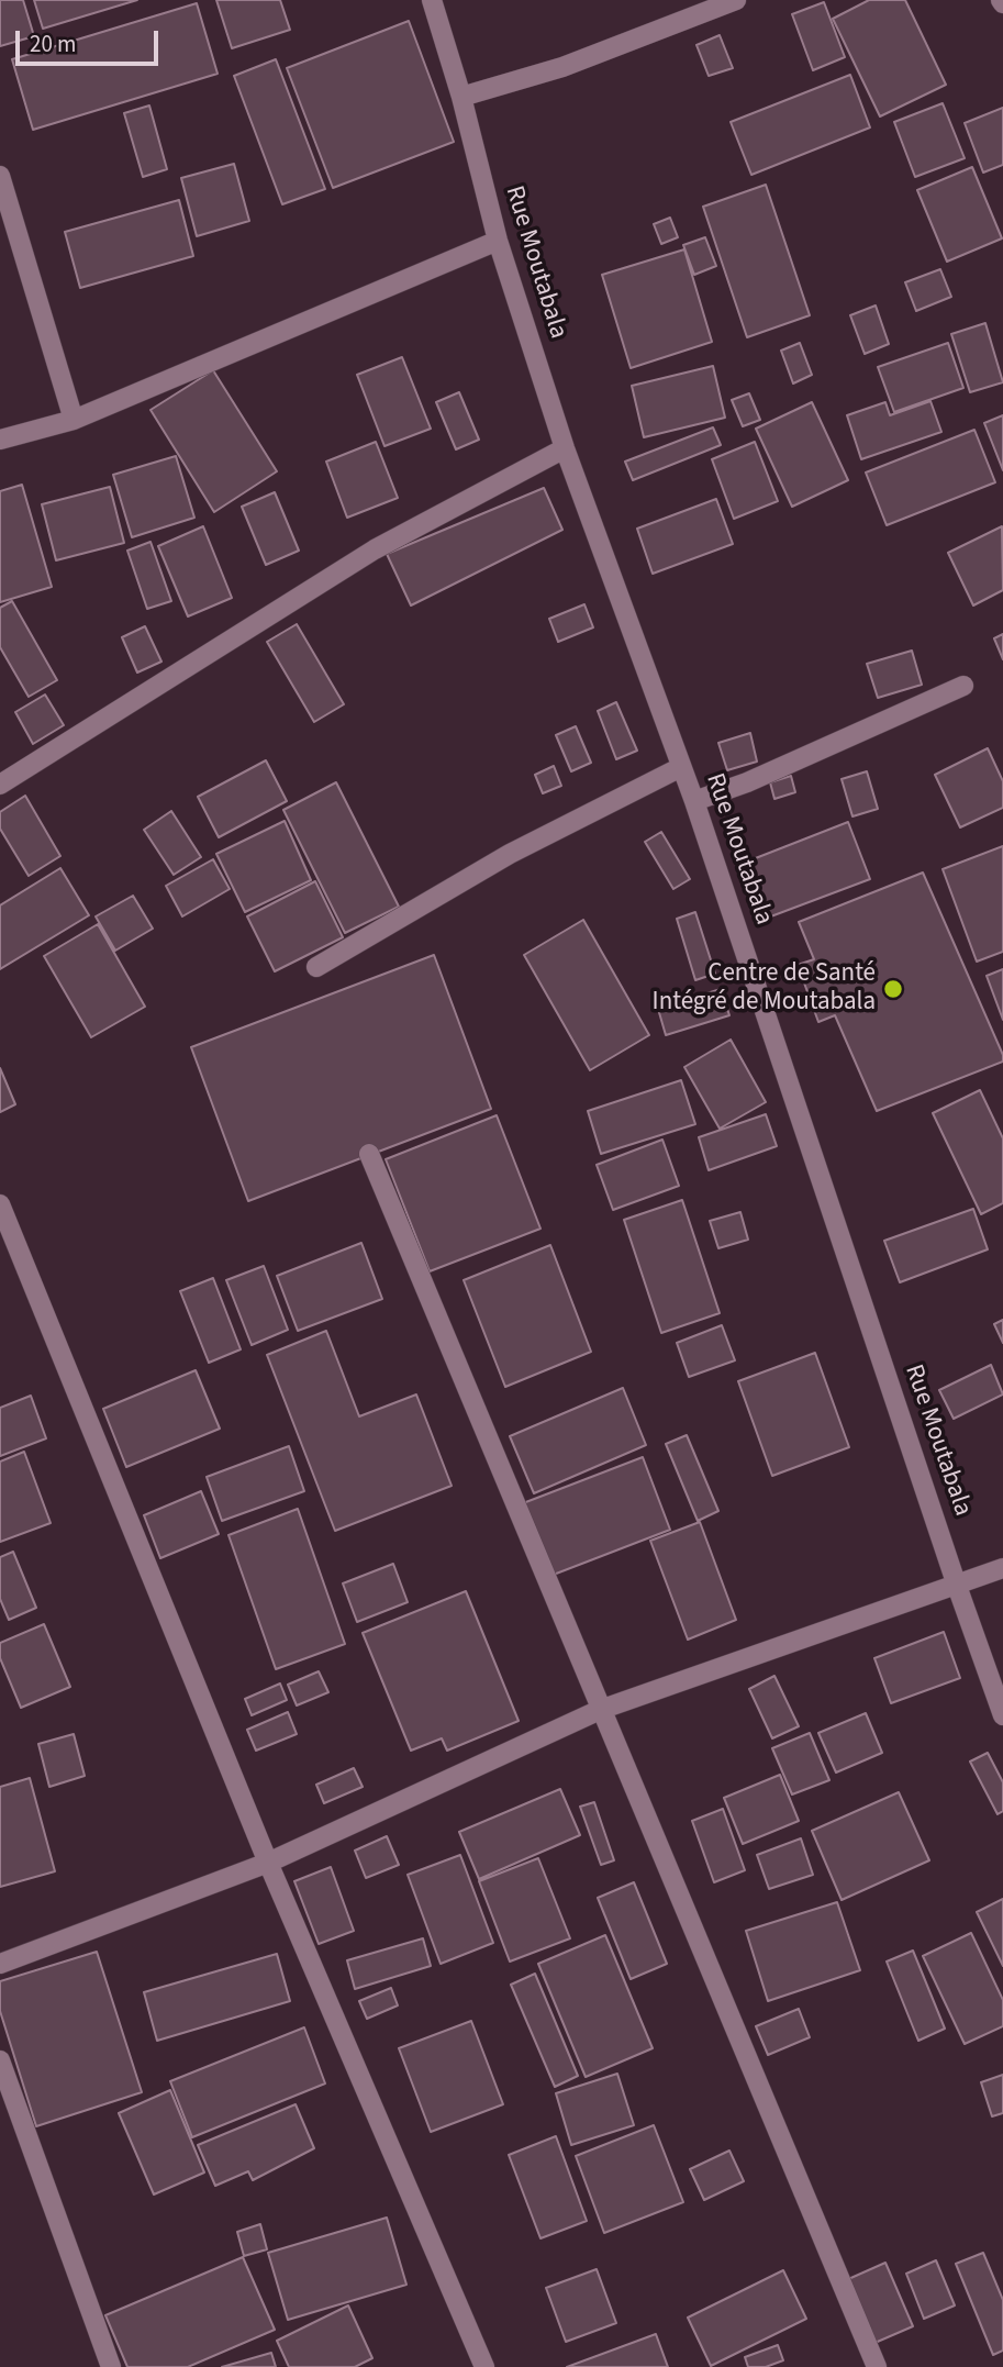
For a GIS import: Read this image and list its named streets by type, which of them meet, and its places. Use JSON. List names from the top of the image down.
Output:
{
  "streets": {
    "street": ["Rue Moutabala"]
  },
  "places": ["Centre de Santé Intégré de Moutabala"],
  "scale_bar": "20 m"
}
